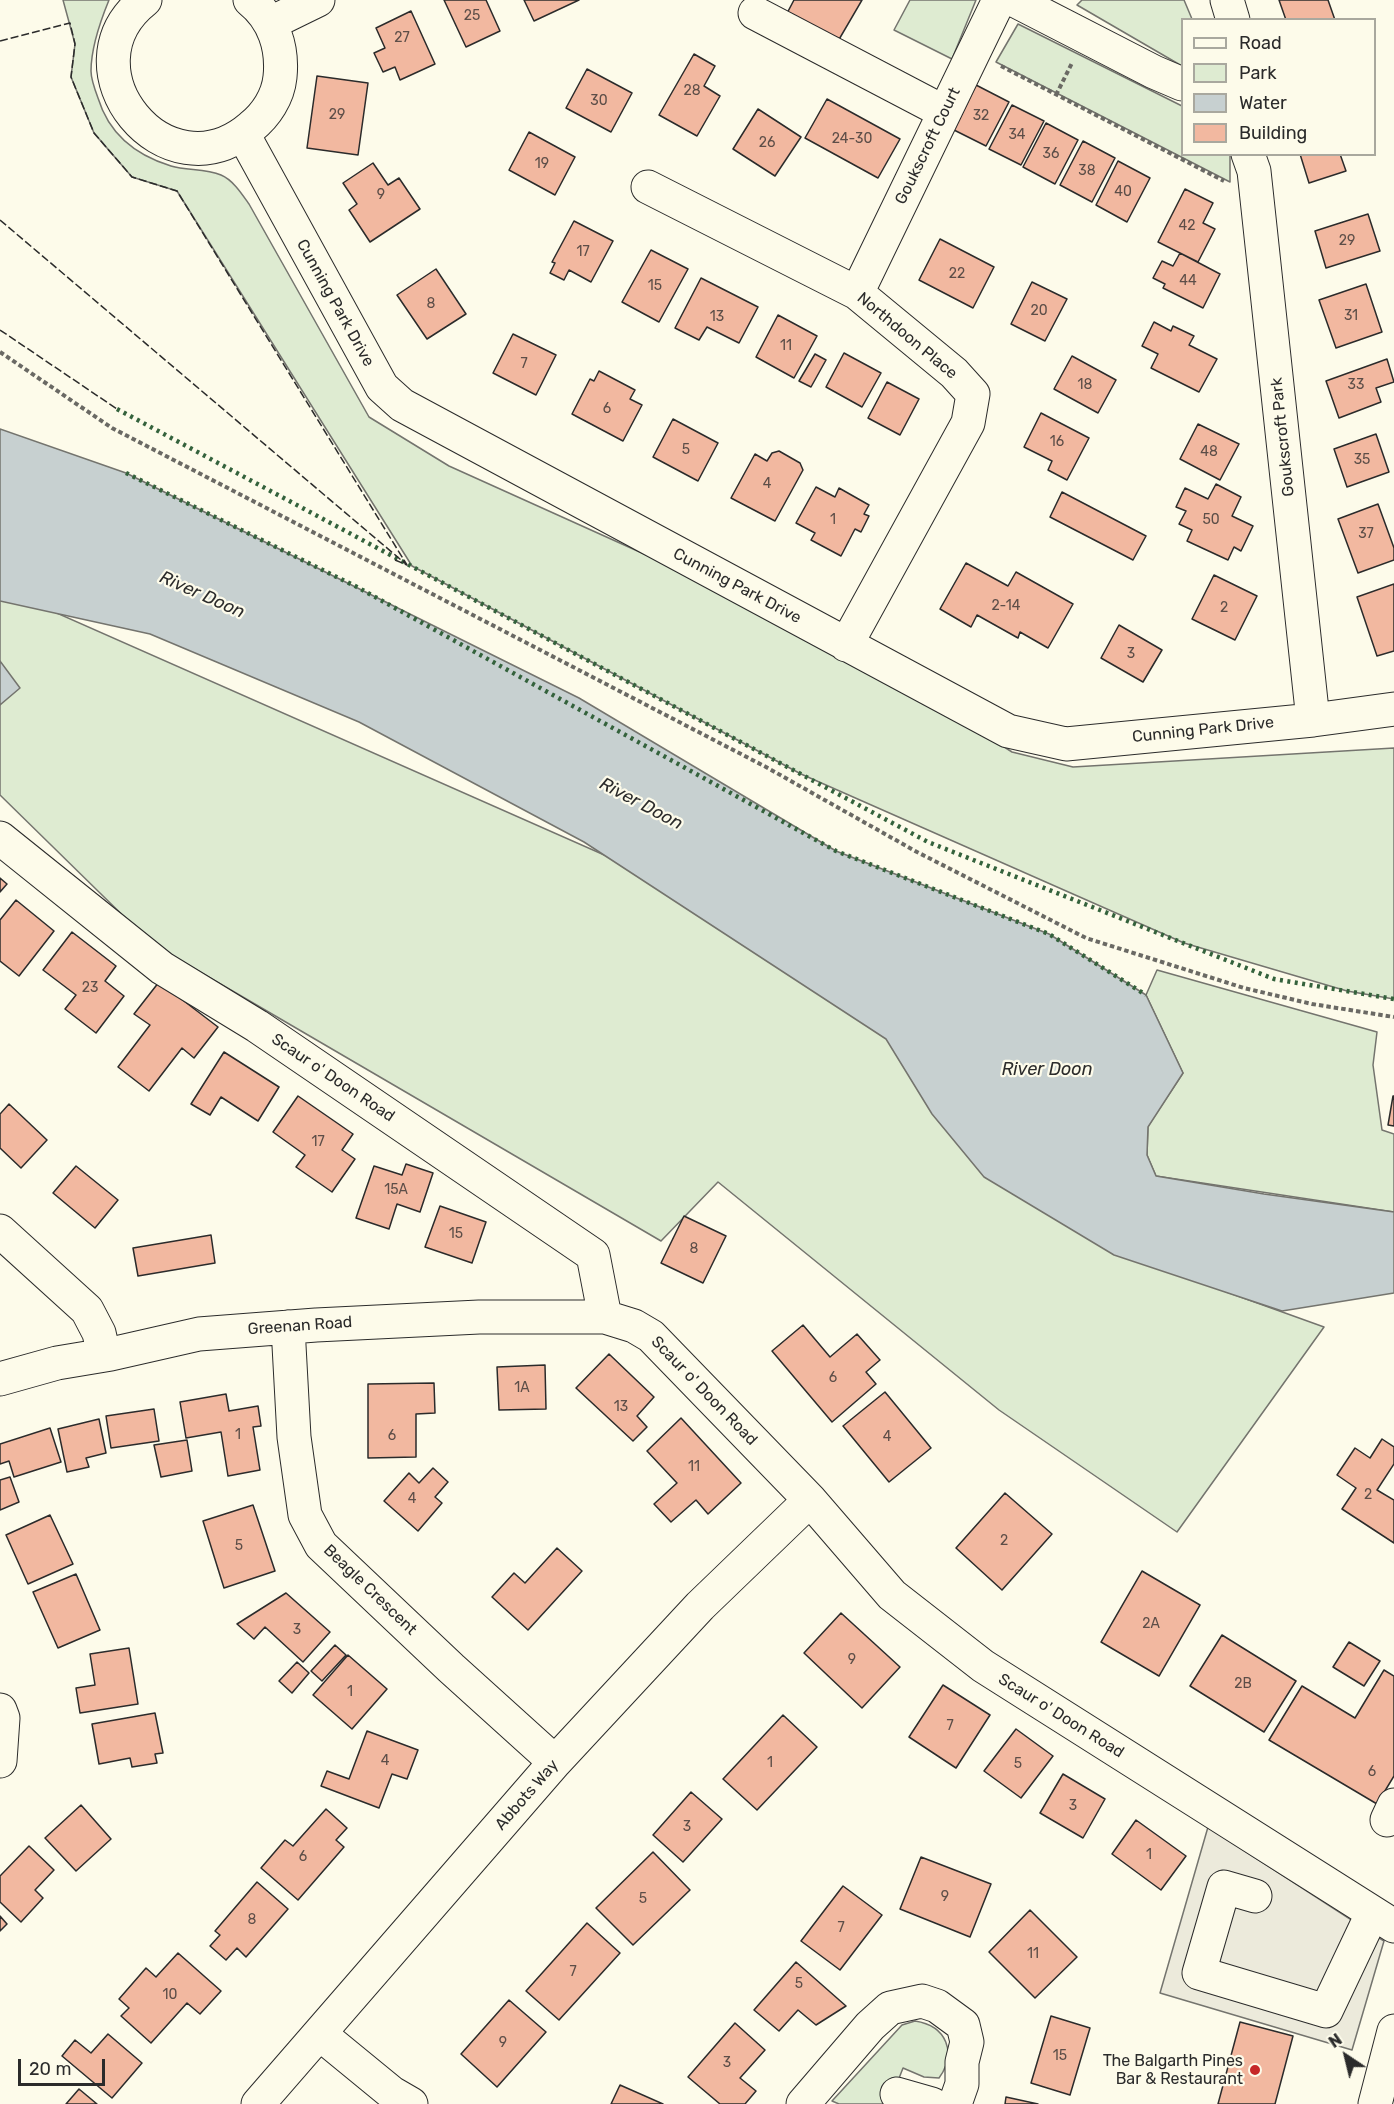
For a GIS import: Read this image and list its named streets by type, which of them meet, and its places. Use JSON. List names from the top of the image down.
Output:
{
  "streets": {
    "street": [
      "Goukscroft Court",
      "Cunning Park Drive",
      "Northdoon Place",
      "Goukscroft Park",
      "Scaur o' Doon Road",
      "Greenan Road",
      "Beagle Crescent",
      "Abbots Way"
    ]
  },
  "crossings": [
    ["Goukscroft Court", "Northdoon Place"],
    ["Cunning Park Drive", "Northdoon Place"],
    ["Cunning Park Drive", "Goukscroft Park"],
    ["Scaur o' Doon Road", "Greenan Road"],
    ["Scaur o' Doon Road", "Abbots Way"],
    ["Greenan Road", "Beagle Crescent"],
    ["Beagle Crescent", "Abbots Way"]
  ],
  "water": ["River Doon"],
  "places": ["The Balgarth Pines Bar & Restaurant"],
  "house_numbers": [
    "25",
    "27",
    "28",
    "30",
    "29",
    "32",
    "34",
    "24-30",
    "26",
    "36",
    "19",
    "38",
    "40",
    "9",
    "42",
    "29",
    "17",
    "22",
    "44",
    "15",
    "8",
    "20",
    "31",
    "13",
    "11",
    "7",
    "18",
    "33",
    "6",
    "16",
    "5",
    "48",
    "35",
    "4",
    "1",
    "50",
    "37",
    "2-14",
    "2",
    "3",
    "23",
    "17",
    "15A",
    "15",
    "8",
    "6",
    "1A",
    "13",
    "1",
    "6",
    "4",
    "11",
    "2",
    "4",
    "2",
    "5",
    "2A",
    "3",
    "9",
    "2B",
    "1",
    "7",
    "4",
    "1",
    "5",
    "6",
    "3",
    "3",
    "1",
    "6",
    "9",
    "5",
    "8",
    "7",
    "11",
    "7",
    "5",
    "10",
    "9",
    "15",
    "3"
  ],
  "legend": [
    "Road",
    "Park",
    "Water",
    "Building"
  ],
  "scale_bar": "20 m",
  "north": "top left"
}
